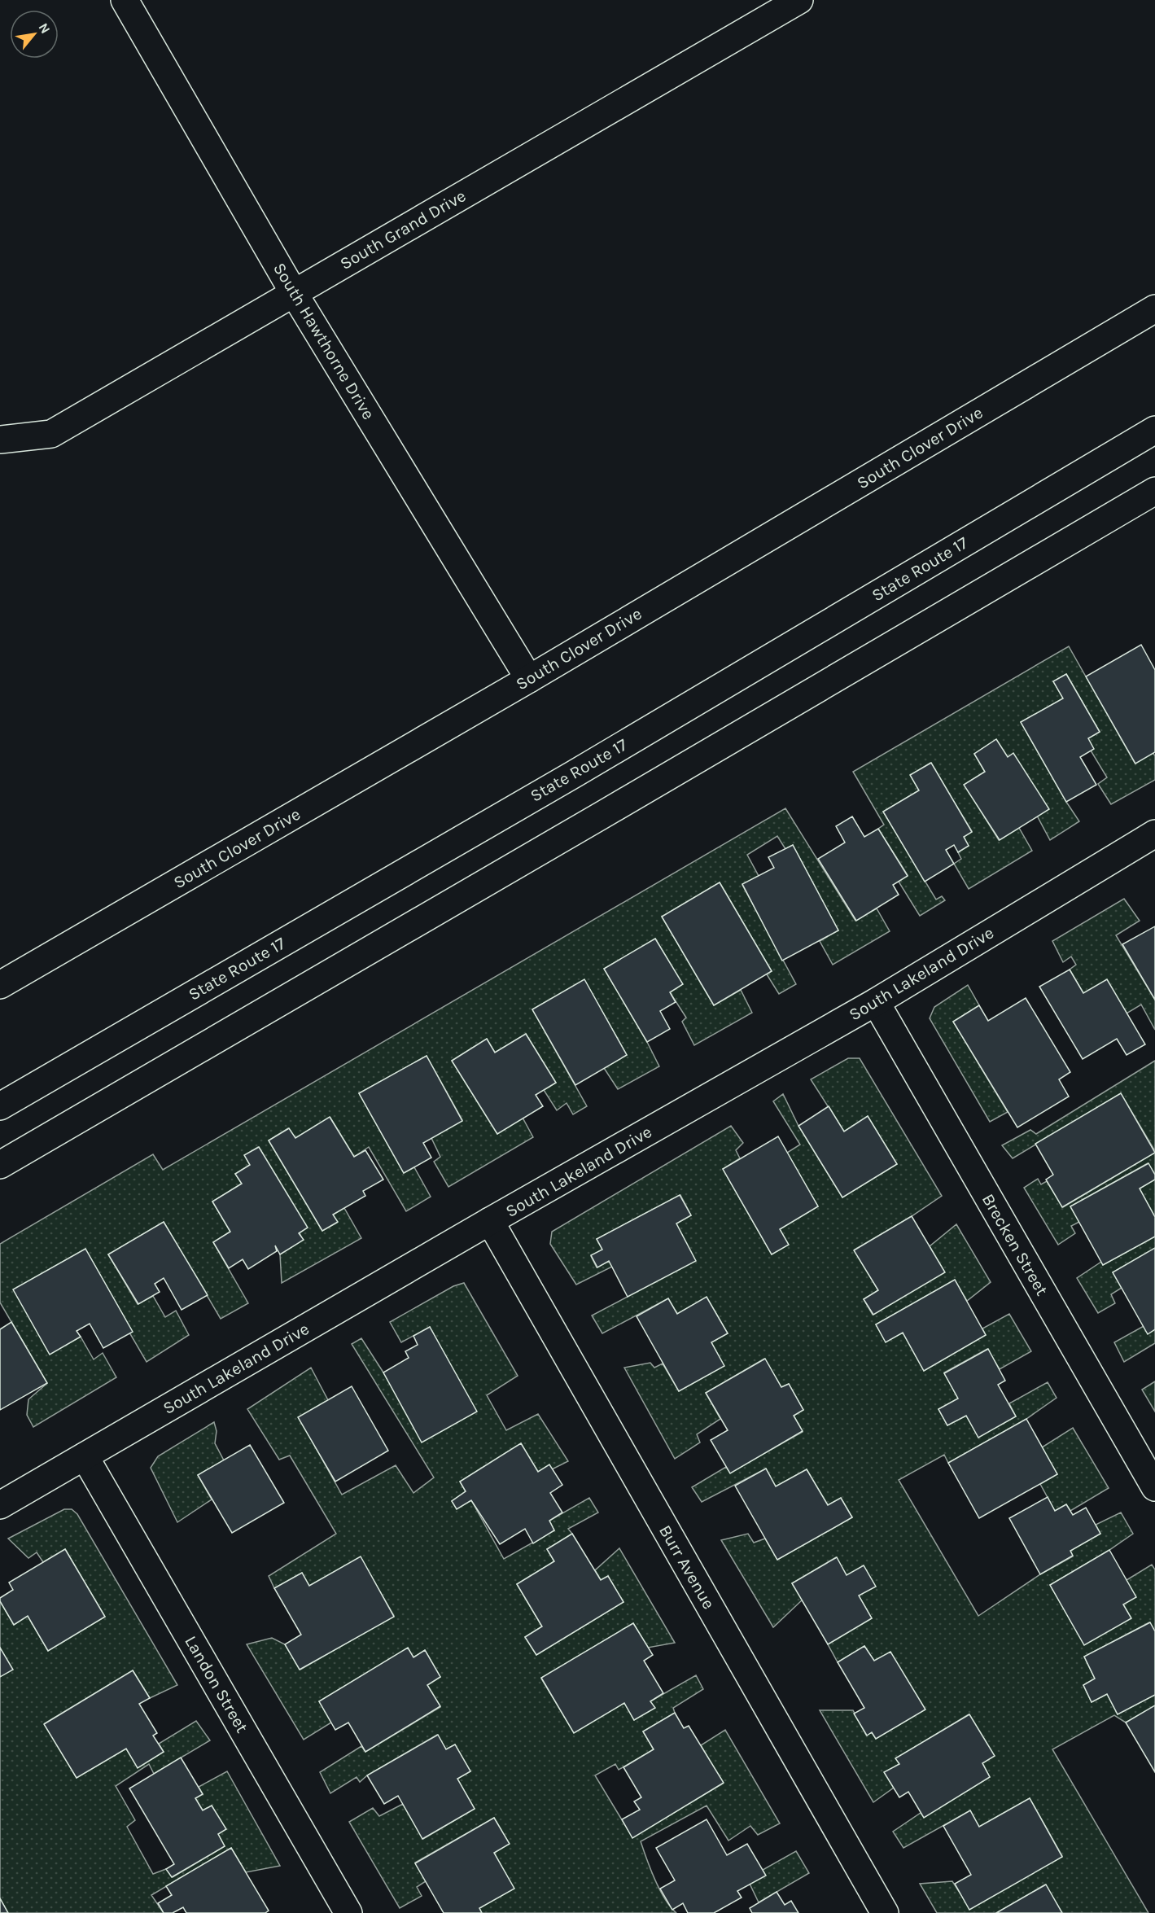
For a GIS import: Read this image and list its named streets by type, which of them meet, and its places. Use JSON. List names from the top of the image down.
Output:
{
  "streets": {
    "main road": [
      "South Grand Drive",
      "South Hawthorne Drive",
      "South Clover Drive",
      "State Route 17",
      "South Lakeland Drive",
      "Brecken Street",
      "Burr Avenue",
      "Landon Street"
    ]
  },
  "crossings": [
    ["South Grand Drive", "South Hawthorne Drive"],
    ["South Hawthorne Drive", "South Clover Drive"],
    ["South Lakeland Drive", "Brecken Street"],
    ["South Lakeland Drive", "Burr Avenue"],
    ["South Lakeland Drive", "Landon Street"]
  ],
  "north": "top right"
}
